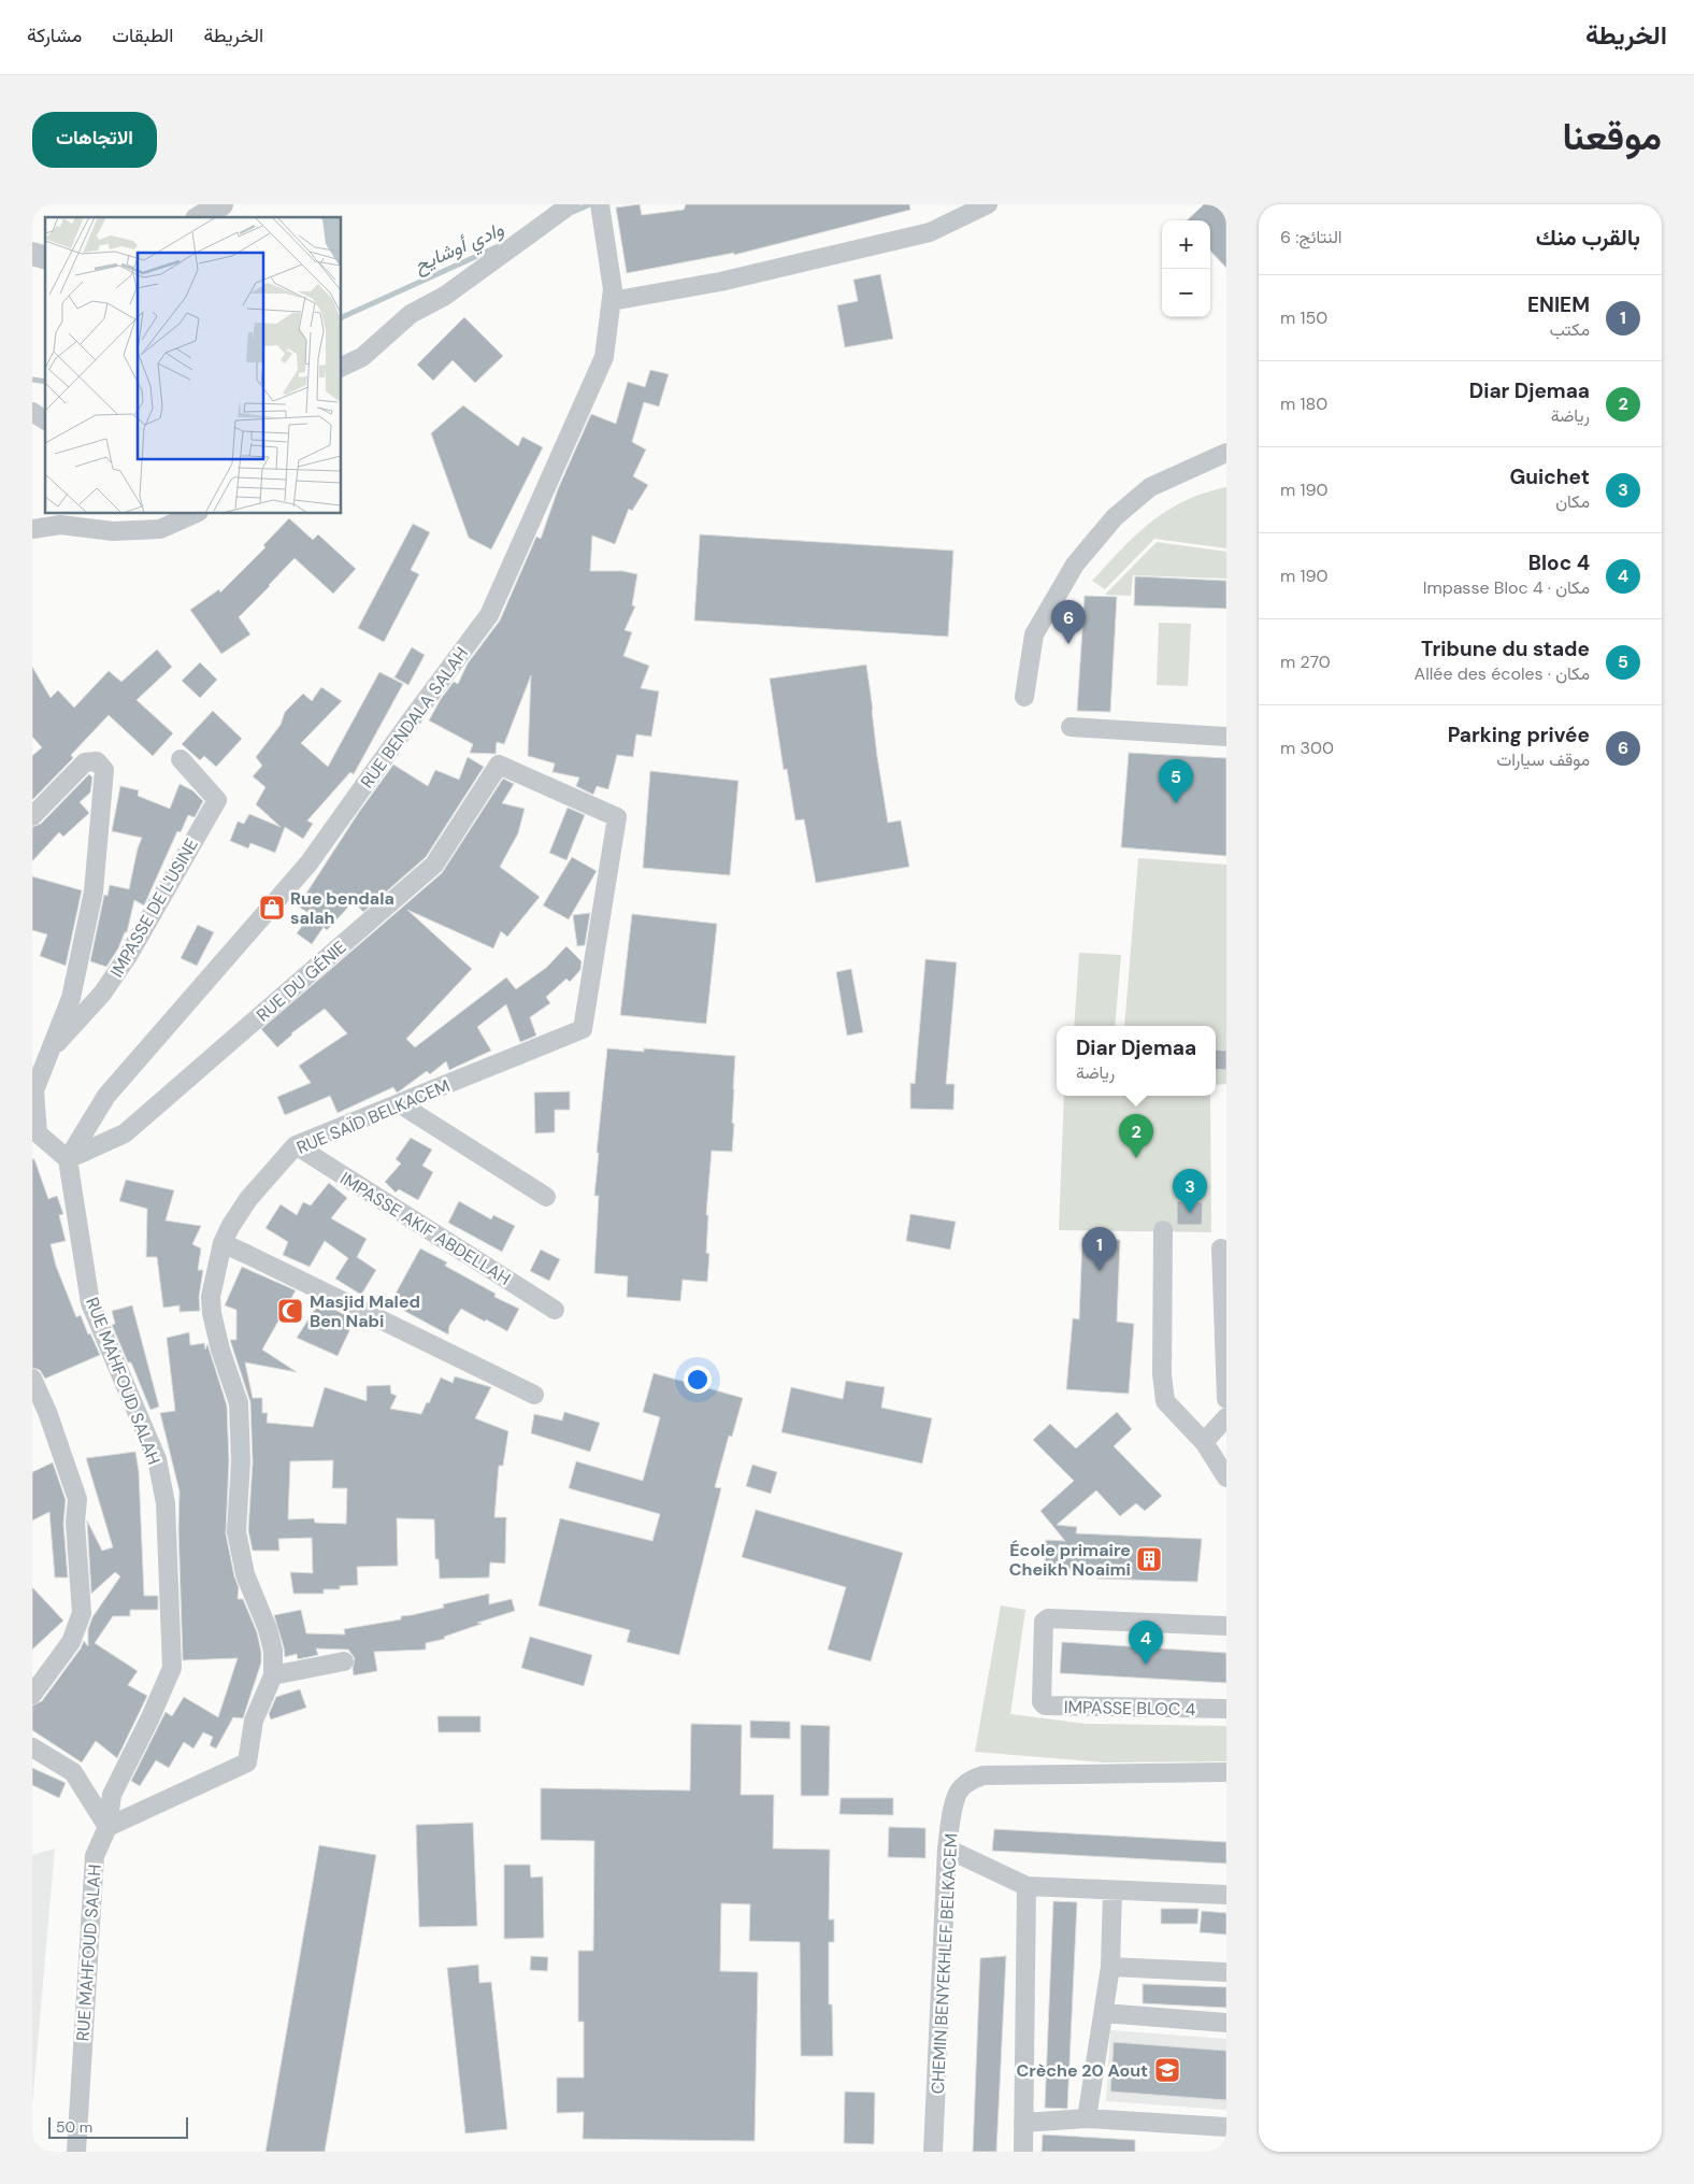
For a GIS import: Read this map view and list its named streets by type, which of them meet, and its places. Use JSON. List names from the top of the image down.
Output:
{
  "streets": {
    "street": [
      "RUE BENDALA SALAH",
      "IMPASSE DE L'USINE",
      "RUE DU GÉNIE",
      "RUE SAÏD BELKACEM",
      "IMPASSE AKIF ABDELLAH",
      "RUE MAHFOUD SALAH",
      "IMPASSE BLOC 4",
      "CHEMIN BENYEKHLEF BELKACEM"
    ]
  },
  "crossings": [
    ["RUE BENDALA SALAH", "RUE DU GÉNIE"],
    ["RUE BENDALA SALAH", "RUE MAHFOUD SALAH"],
    ["RUE DU GÉNIE", "RUE SAÏD BELKACEM"],
    ["RUE DU GÉNIE", "RUE MAHFOUD SALAH"],
    ["RUE SAÏD BELKACEM", "IMPASSE AKIF ABDELLAH"],
    ["RUE SAÏD BELKACEM", "RUE MAHFOUD SALAH"]
  ],
  "water": ["وادي أوشايح"],
  "places": {
    "shop": ["Rue bendala salah"],
    "mosque": ["Masjid Maled Ben Nabi"],
    "building": ["École primaire Cheikh Noaimi"],
    "school or university": ["Crèche 20 Aout"]
  },
  "scale_bar": "50 m",
  "page": {
    "header": "الخريطة",
    "nav": ["الخريطة", "الطبقات", "مشاركة"],
    "title": "موقعنا",
    "buttons": "الاتجاهات",
    "heading": ["بالقرب منك", "النتائج: 6"],
    "map_buttons": ["+", "−"],
    "list": [
      {
        "mark": "1",
        "name": "ENIEM",
        "note": "مكتب",
        "value": "150 m"
      },
      {
        "mark": "2",
        "name": "Diar Djemaa",
        "note": "رياضة",
        "value": "180 m"
      },
      {
        "mark": "3",
        "name": "Guichet",
        "note": "مكان",
        "value": "190 m"
      },
      {
        "mark": "4",
        "name": "Bloc 4",
        "note": "مكان · Impasse Bloc 4",
        "value": "190 m"
      },
      {
        "mark": "5",
        "name": "Tribune du stade",
        "note": "مكان · Allée des écoles",
        "value": "270 m"
      },
      {
        "mark": "6",
        "name": "Parking privée",
        "note": "موقف سيارات",
        "value": "300 m"
      }
    ],
    "pins": [
      "6",
      "5",
      "2",
      "3",
      "1",
      "4"
    ],
    "popup": ["Diar Djemaa", "رياضة"],
    "scale": "50 m"
  }
}
